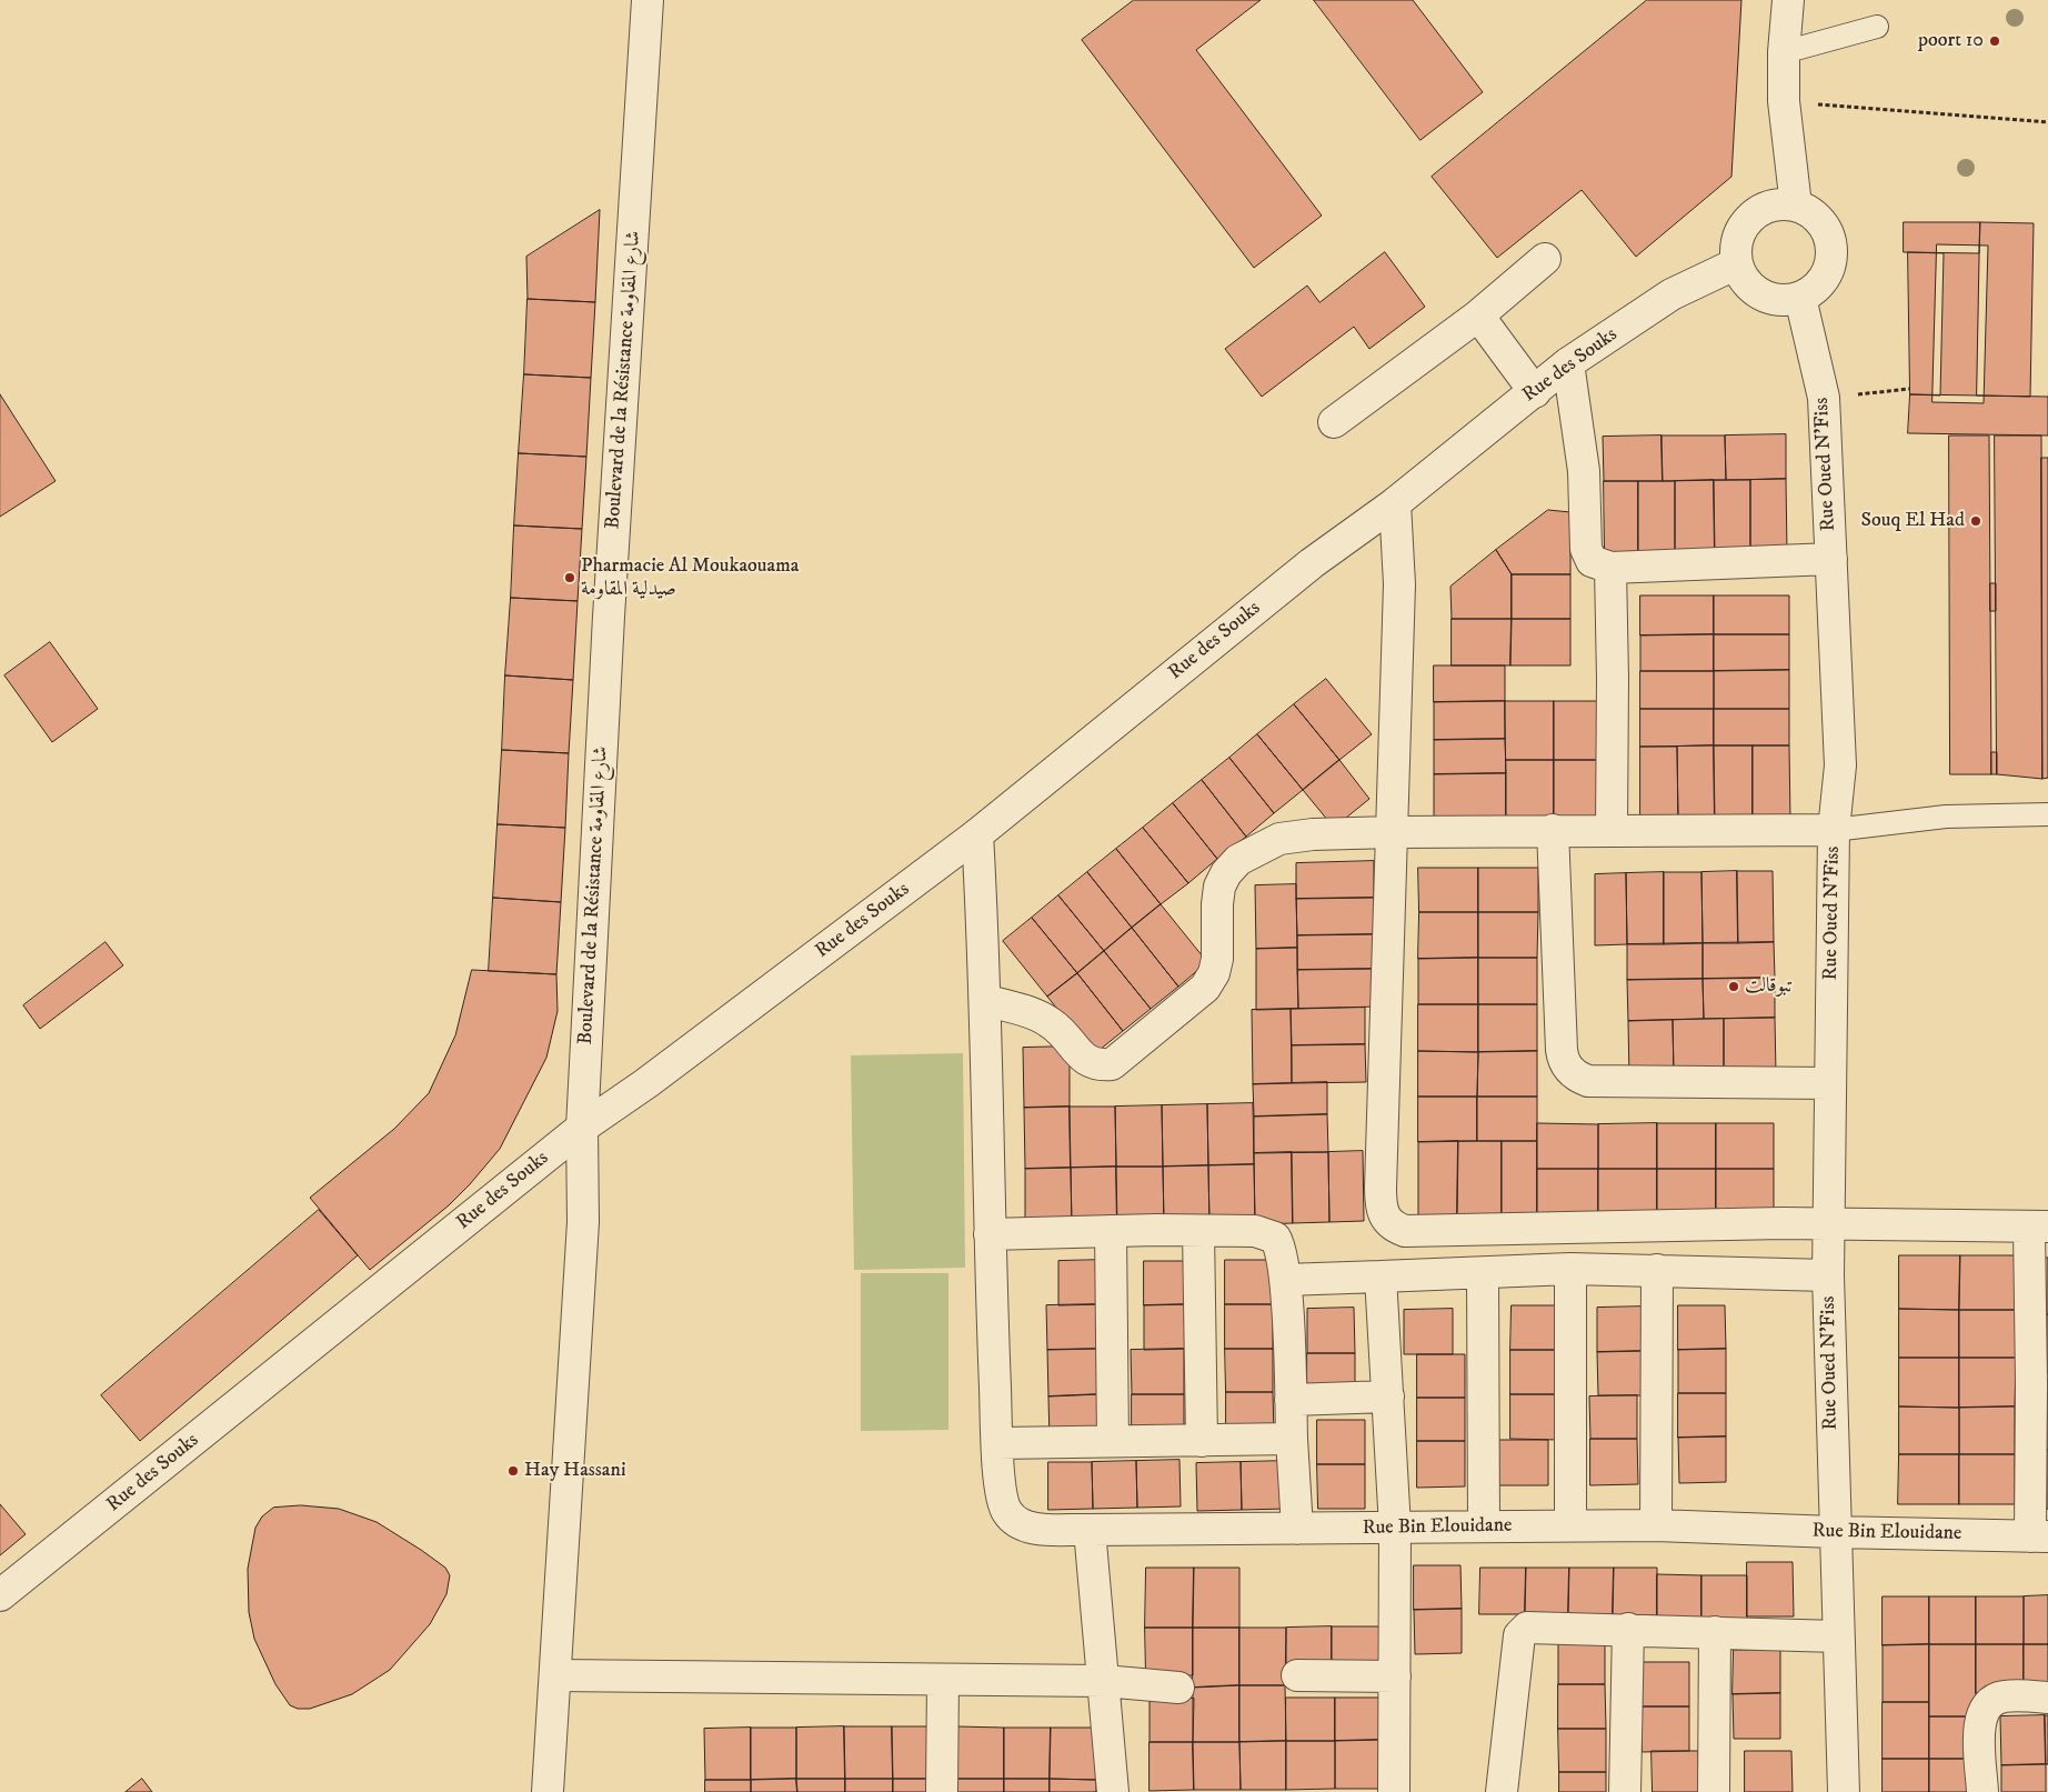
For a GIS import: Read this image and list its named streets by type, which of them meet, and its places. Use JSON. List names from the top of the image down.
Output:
{
  "streets": {
    "street": [
      "Rue des Souks",
      "Boulevard de la Résistance شارع المقاومة",
      "Rue Oued N'Fiss",
      "Rue Bin Elouidane"
    ]
  },
  "crossings": [
    ["Rue des Souks", "Boulevard de la Résistance شارع المقاومة"],
    ["Rue des Souks", "Rue Oued N'Fiss"],
    ["Rue des Souks", "Rue Bin Elouidane"],
    ["Rue Oued N'Fiss", "Rue Bin Elouidane"]
  ],
  "places": [
    "poort 10",
    "Souq El Had",
    "Pharmacie Al Moukaouama صيدلية المقاومة",
    "تبوقالت",
    "Hay Hassani"
  ]
}
